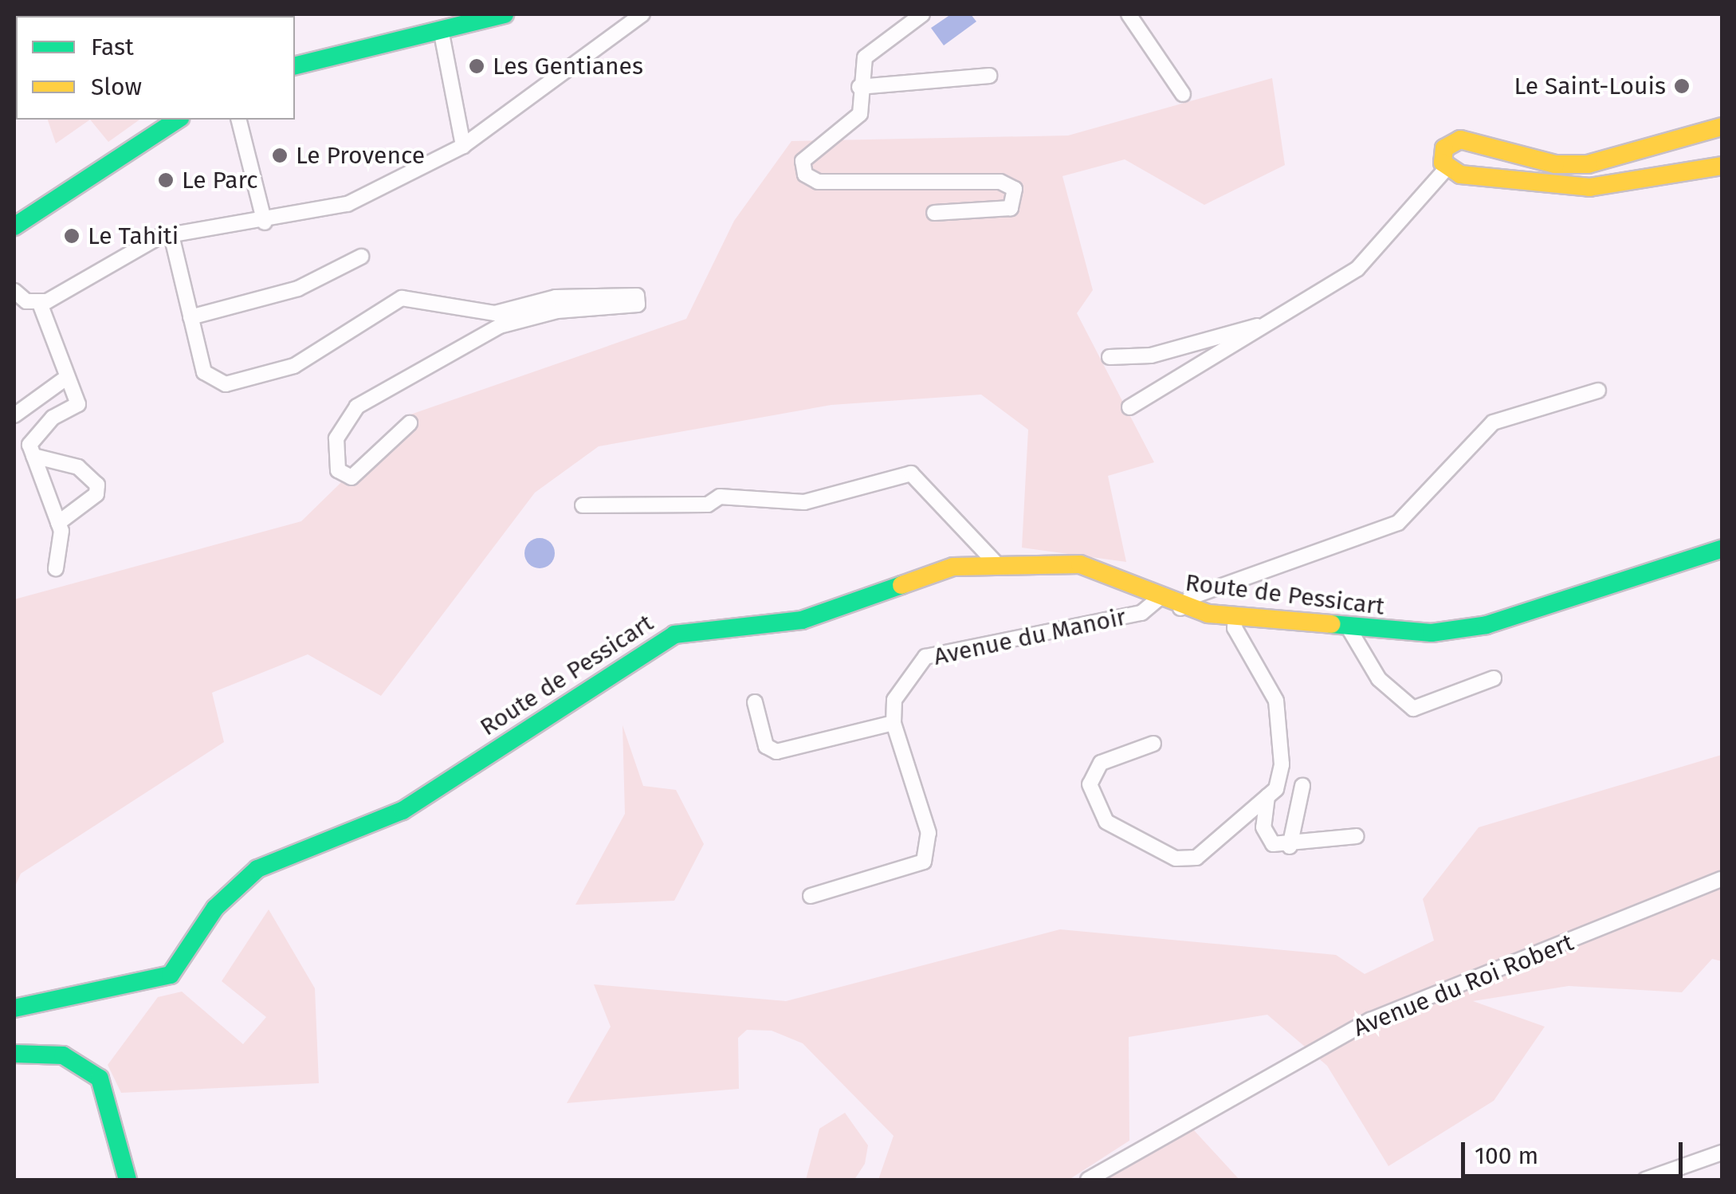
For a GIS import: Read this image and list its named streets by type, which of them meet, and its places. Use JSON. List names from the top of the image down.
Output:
{
  "streets": {
    "street": ["Route de Pessicart", "Avenue du Manoir", "Avenue du Roi Robert"]
  },
  "crossings": [
    ["Route de Pessicart", "Avenue du Manoir"]
  ],
  "places": [
    "Les Gentianes",
    "Le Saint-Louis",
    "Le Provence",
    "Le Parc",
    "Le Tahiti"
  ],
  "legend": ["Fast", "Slow"],
  "scale_bar": "100 m"
}
